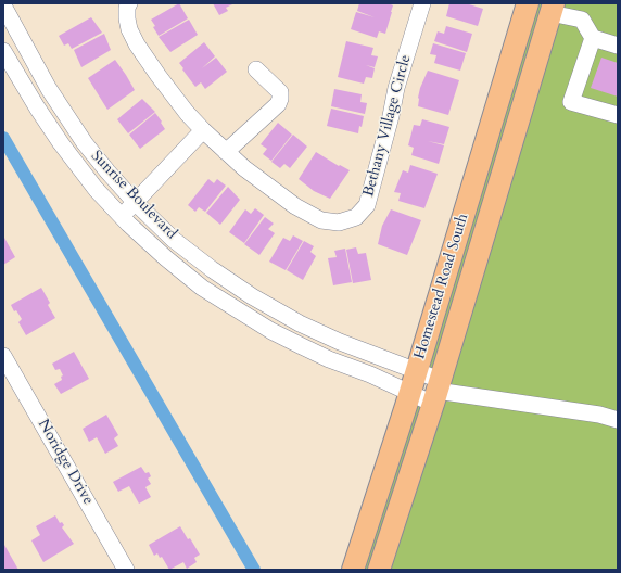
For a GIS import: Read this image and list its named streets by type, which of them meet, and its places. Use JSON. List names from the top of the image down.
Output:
{
  "streets": {
    "main road": ["Homestead Road South"],
    "street": ["Bethany Village Circle", "Sunrise Boulevard", "Noridge Drive"]
  },
  "crossings": [
    ["Sunrise Boulevard", "Homestead Road South"]
  ]
}
